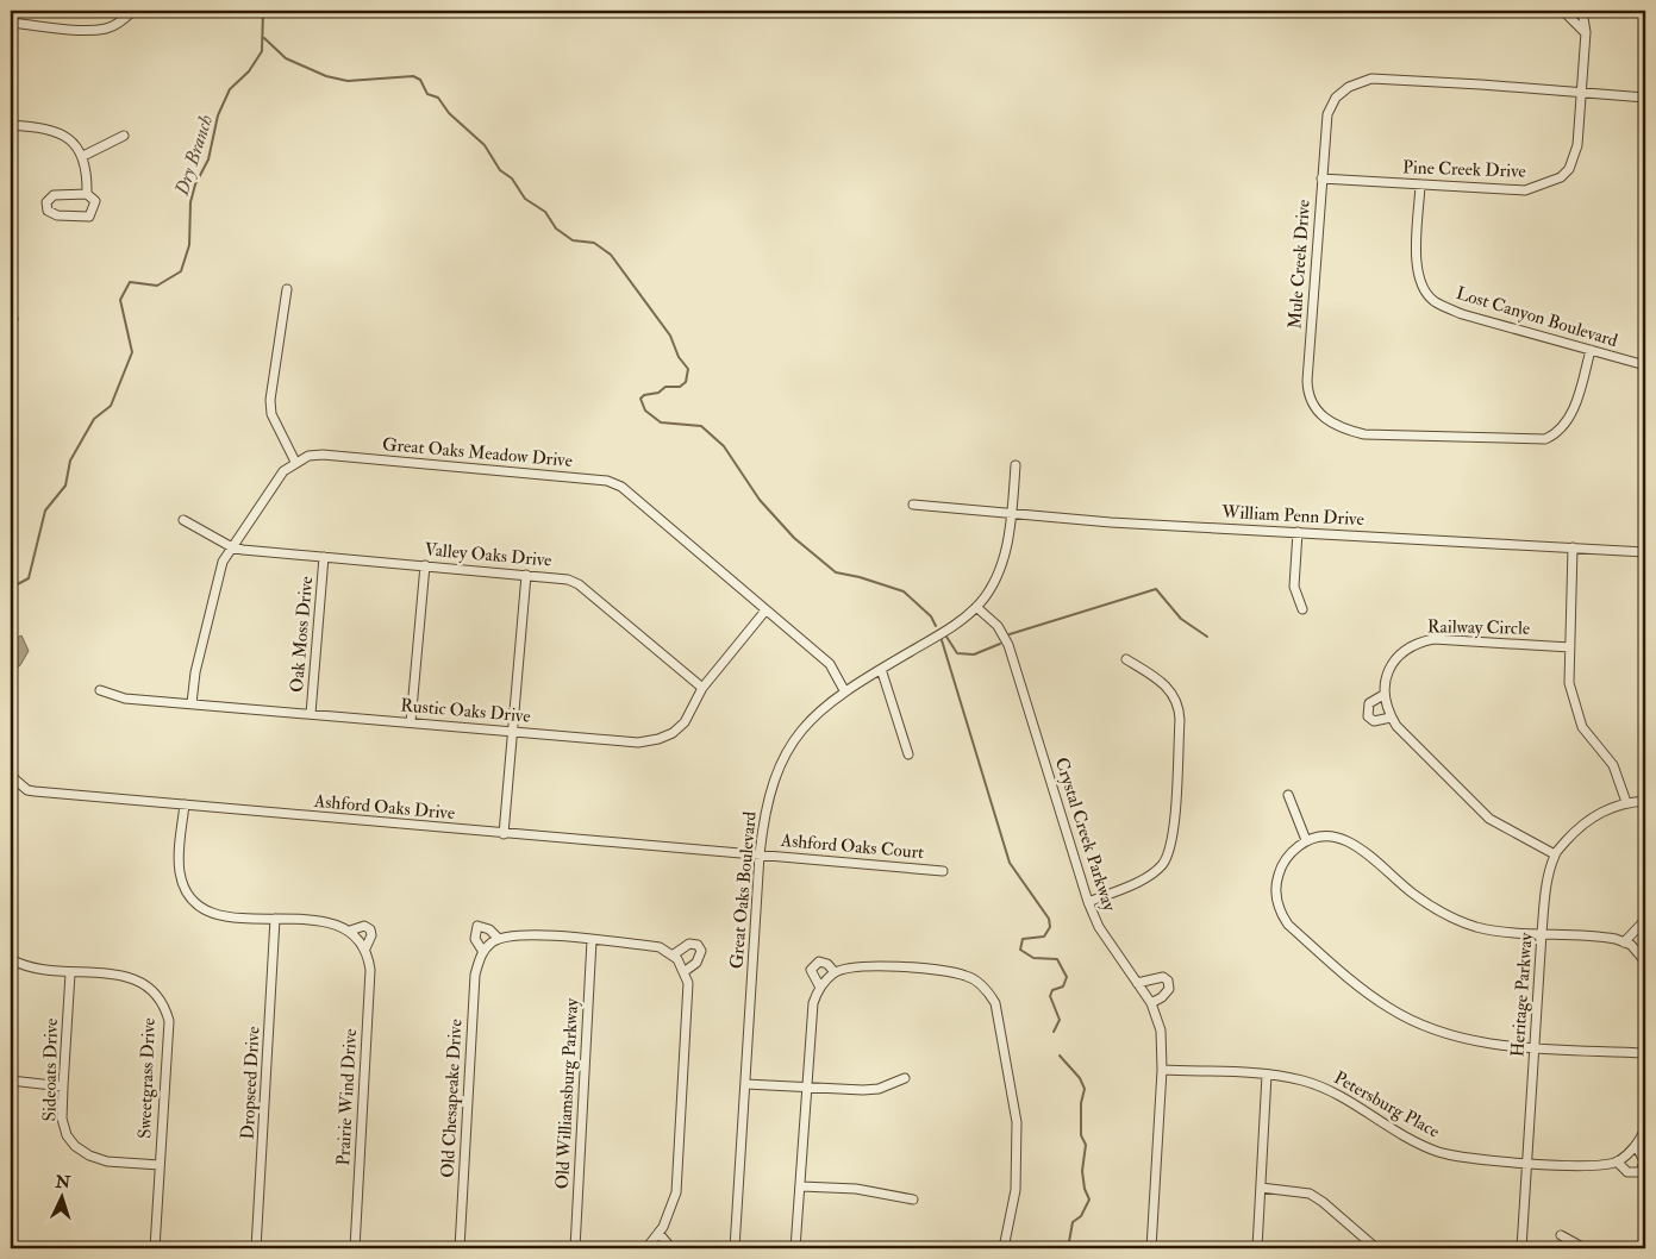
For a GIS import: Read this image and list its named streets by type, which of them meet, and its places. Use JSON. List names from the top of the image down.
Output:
{
  "streets": {
    "street": [
      "Pine Creek Drive",
      "Mule Creek Drive",
      "Lost Canyon Boulevard",
      "Great Oaks Meadow Drive",
      "William Penn Drive",
      "Valley Oaks Drive",
      "Railway Circle",
      "Oak Moss Drive",
      "Rustic Oaks Drive",
      "Ashford Oaks Drive",
      "Crystal Creek Parkway",
      "Ashford Oaks Court",
      "Great Oaks Boulevard",
      "Heritage Parkway",
      "Sideoats Drive",
      "Sweetgrass Drive",
      "Dropseed Drive",
      "Old Williamsburg Parkway",
      "Prairie Wind Drive",
      "Old Chesapeake Drive",
      "Petersburg Place"
    ]
  },
  "crossings": [
    ["Pine Creek Drive", "Mule Creek Drive"],
    ["Pine Creek Drive", "Lost Canyon Boulevard"],
    ["Mule Creek Drive", "Lost Canyon Boulevard"],
    ["Great Oaks Meadow Drive", "Rustic Oaks Drive"],
    ["Great Oaks Meadow Drive", "Great Oaks Boulevard"],
    ["William Penn Drive", "Great Oaks Boulevard"],
    ["Valley Oaks Drive", "Oak Moss Drive"],
    ["Valley Oaks Drive", "Rustic Oaks Drive"],
    ["Railway Circle", "Heritage Parkway"],
    ["Oak Moss Drive", "Rustic Oaks Drive"],
    ["Ashford Oaks Drive", "Ashford Oaks Court"],
    ["Ashford Oaks Drive", "Great Oaks Boulevard"],
    ["Ashford Oaks Drive", "Prairie Wind Drive"],
    ["Crystal Creek Parkway", "Great Oaks Boulevard"],
    ["Crystal Creek Parkway", "Petersburg Place"],
    ["Ashford Oaks Court", "Great Oaks Boulevard"],
    ["Heritage Parkway", "Petersburg Place"],
    ["Sideoats Drive", "Sweetgrass Drive"],
    ["Dropseed Drive", "Prairie Wind Drive"]
  ],
  "water": ["Dry Branch"],
  "north": "top"
}
